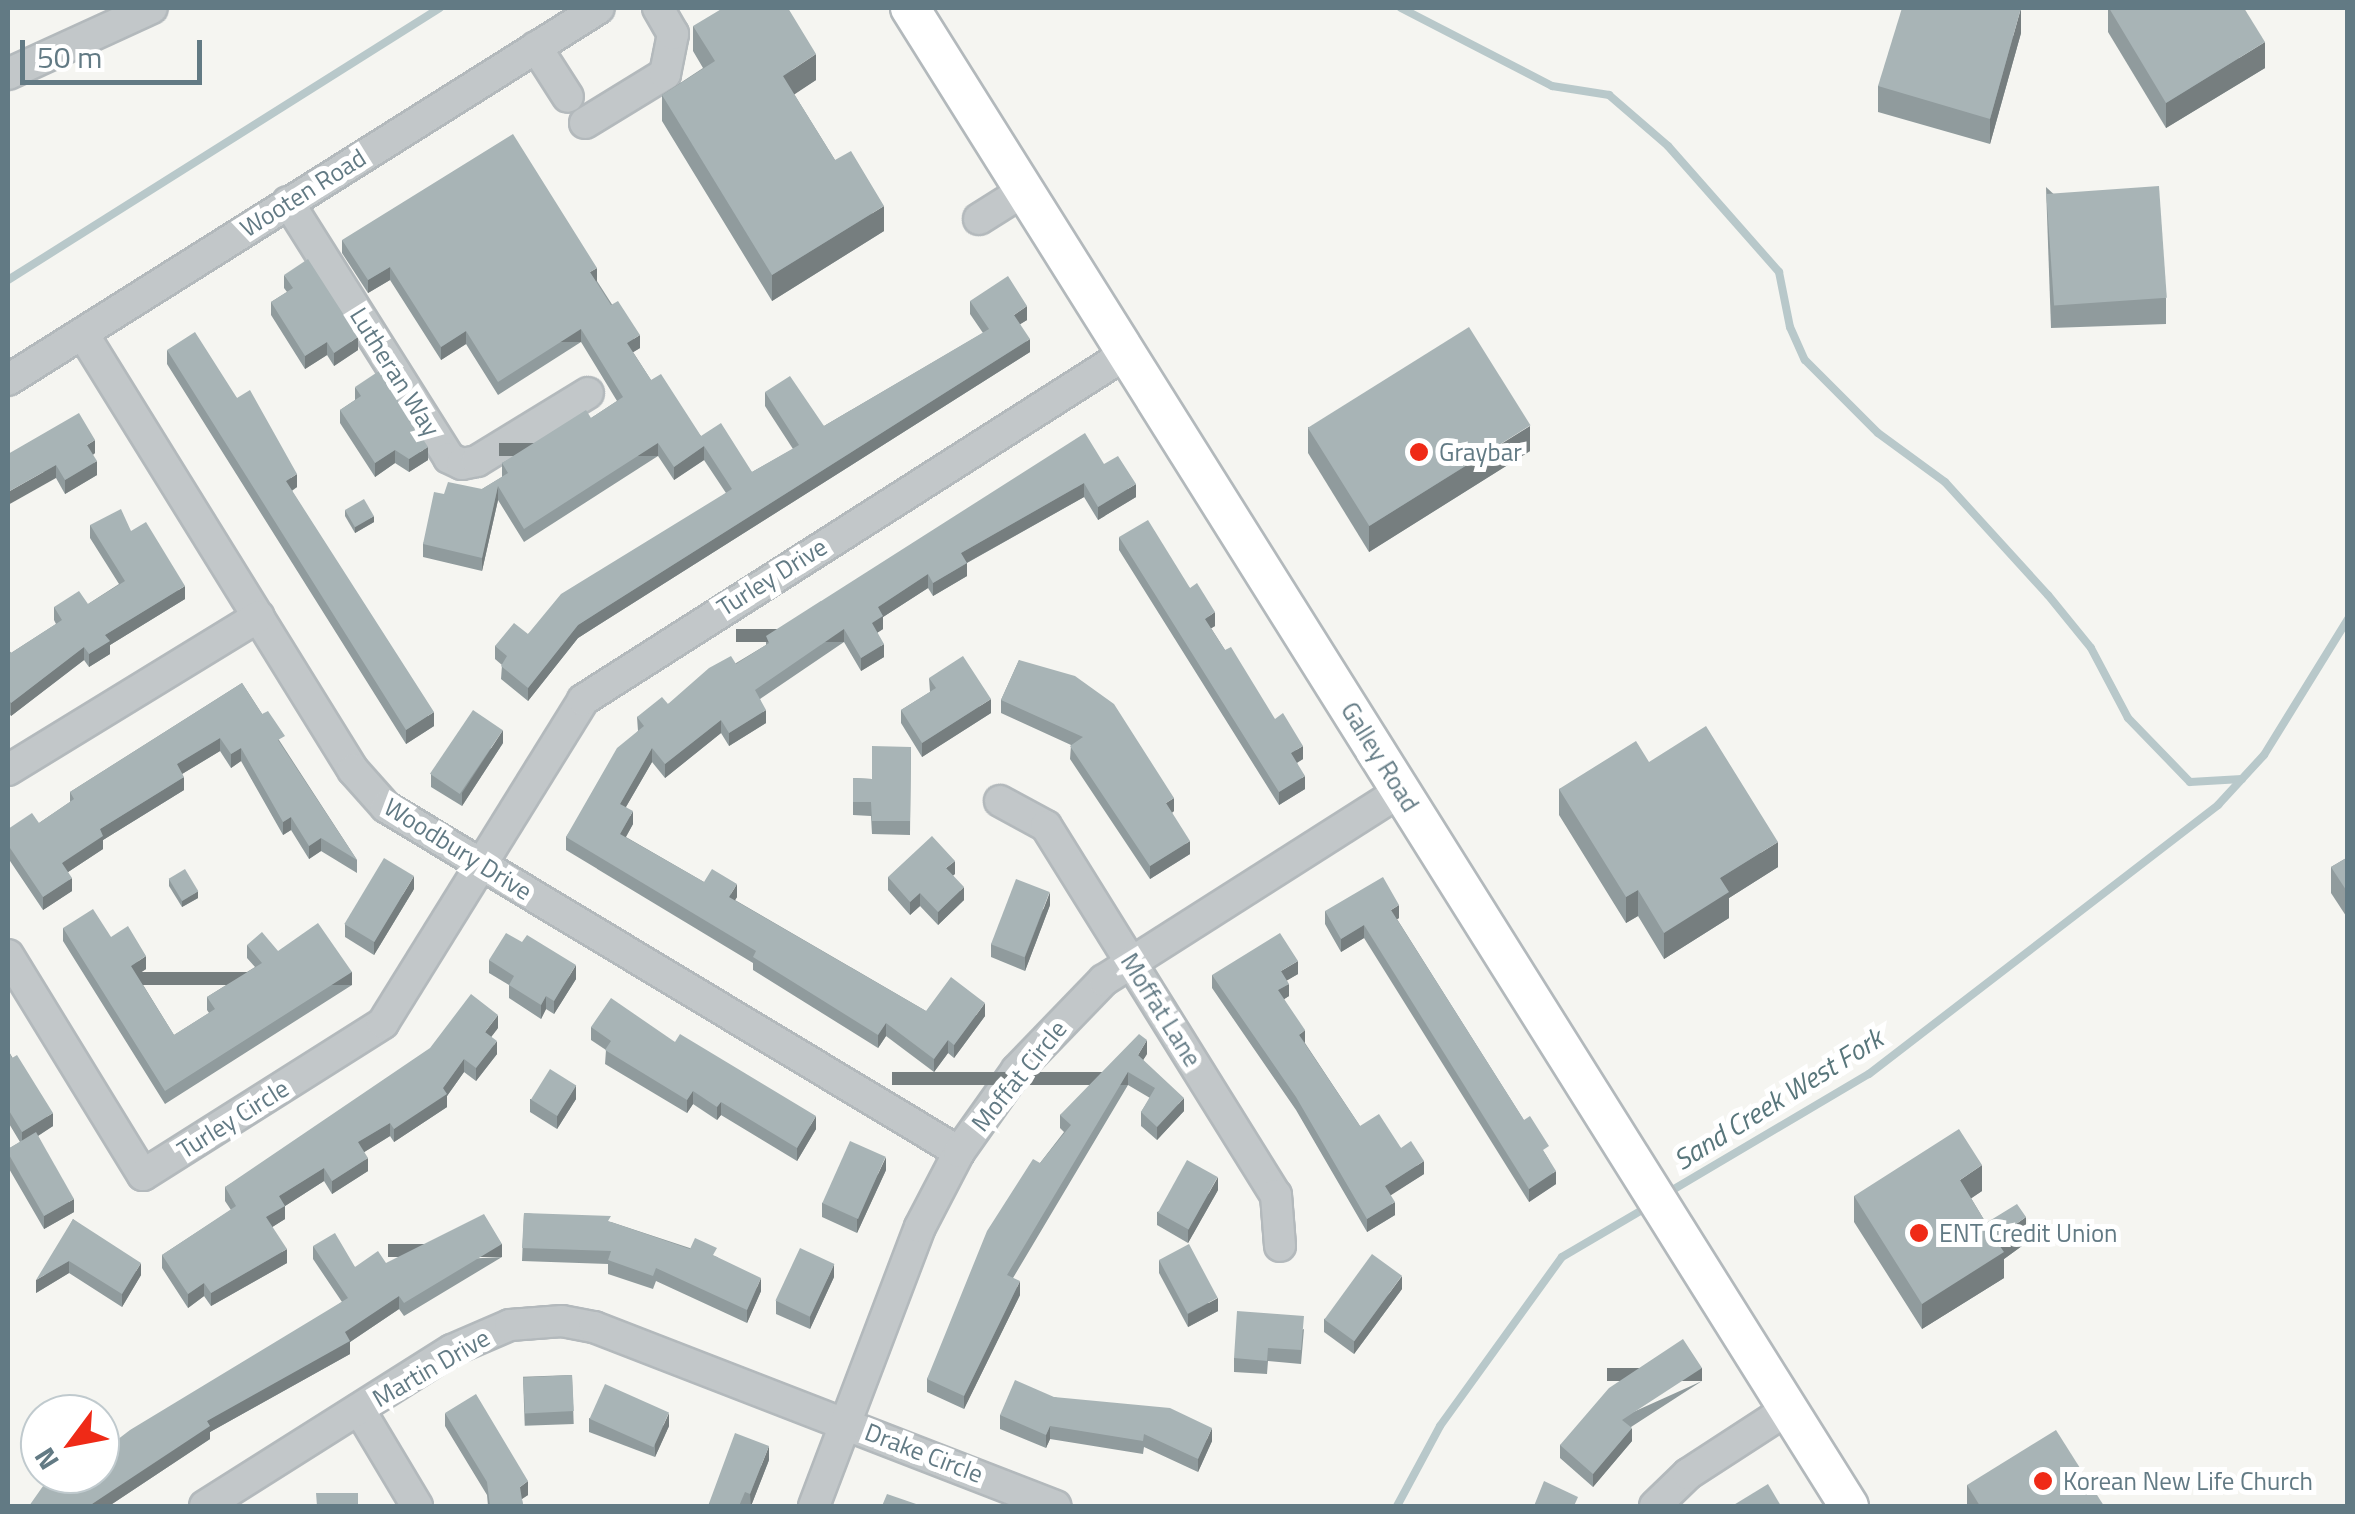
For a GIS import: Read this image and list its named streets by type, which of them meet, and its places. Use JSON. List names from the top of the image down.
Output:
{
  "streets": {
    "main road": ["Galley Road"],
    "street": [
      "Wooten Road",
      "Lutheran Way",
      "Turley Drive",
      "Woodbury Drive",
      "Moffat Lane",
      "Moffat Circle",
      "Turley Circle",
      "Martin Drive",
      "Drake Circle"
    ]
  },
  "crossings": [
    ["Wooten Road", "Lutheran Way"],
    ["Wooten Road", "Woodbury Drive"],
    ["Turley Drive", "Galley Road"],
    ["Turley Drive", "Woodbury Drive"],
    ["Turley Drive", "Turley Circle"],
    ["Galley Road", "Moffat Circle"],
    ["Woodbury Drive", "Moffat Circle"],
    ["Woodbury Drive", "Turley Circle"],
    ["Moffat Lane", "Moffat Circle"],
    ["Moffat Circle", "Martin Drive"],
    ["Moffat Circle", "Drake Circle"],
    ["Martin Drive", "Drake Circle"]
  ],
  "water": ["Sand Creek West Fork"],
  "places": ["Graybar", "ENT Credit Union", "Korean New Life Church"],
  "scale_bar": "50 m",
  "north": "bottom left"
}
